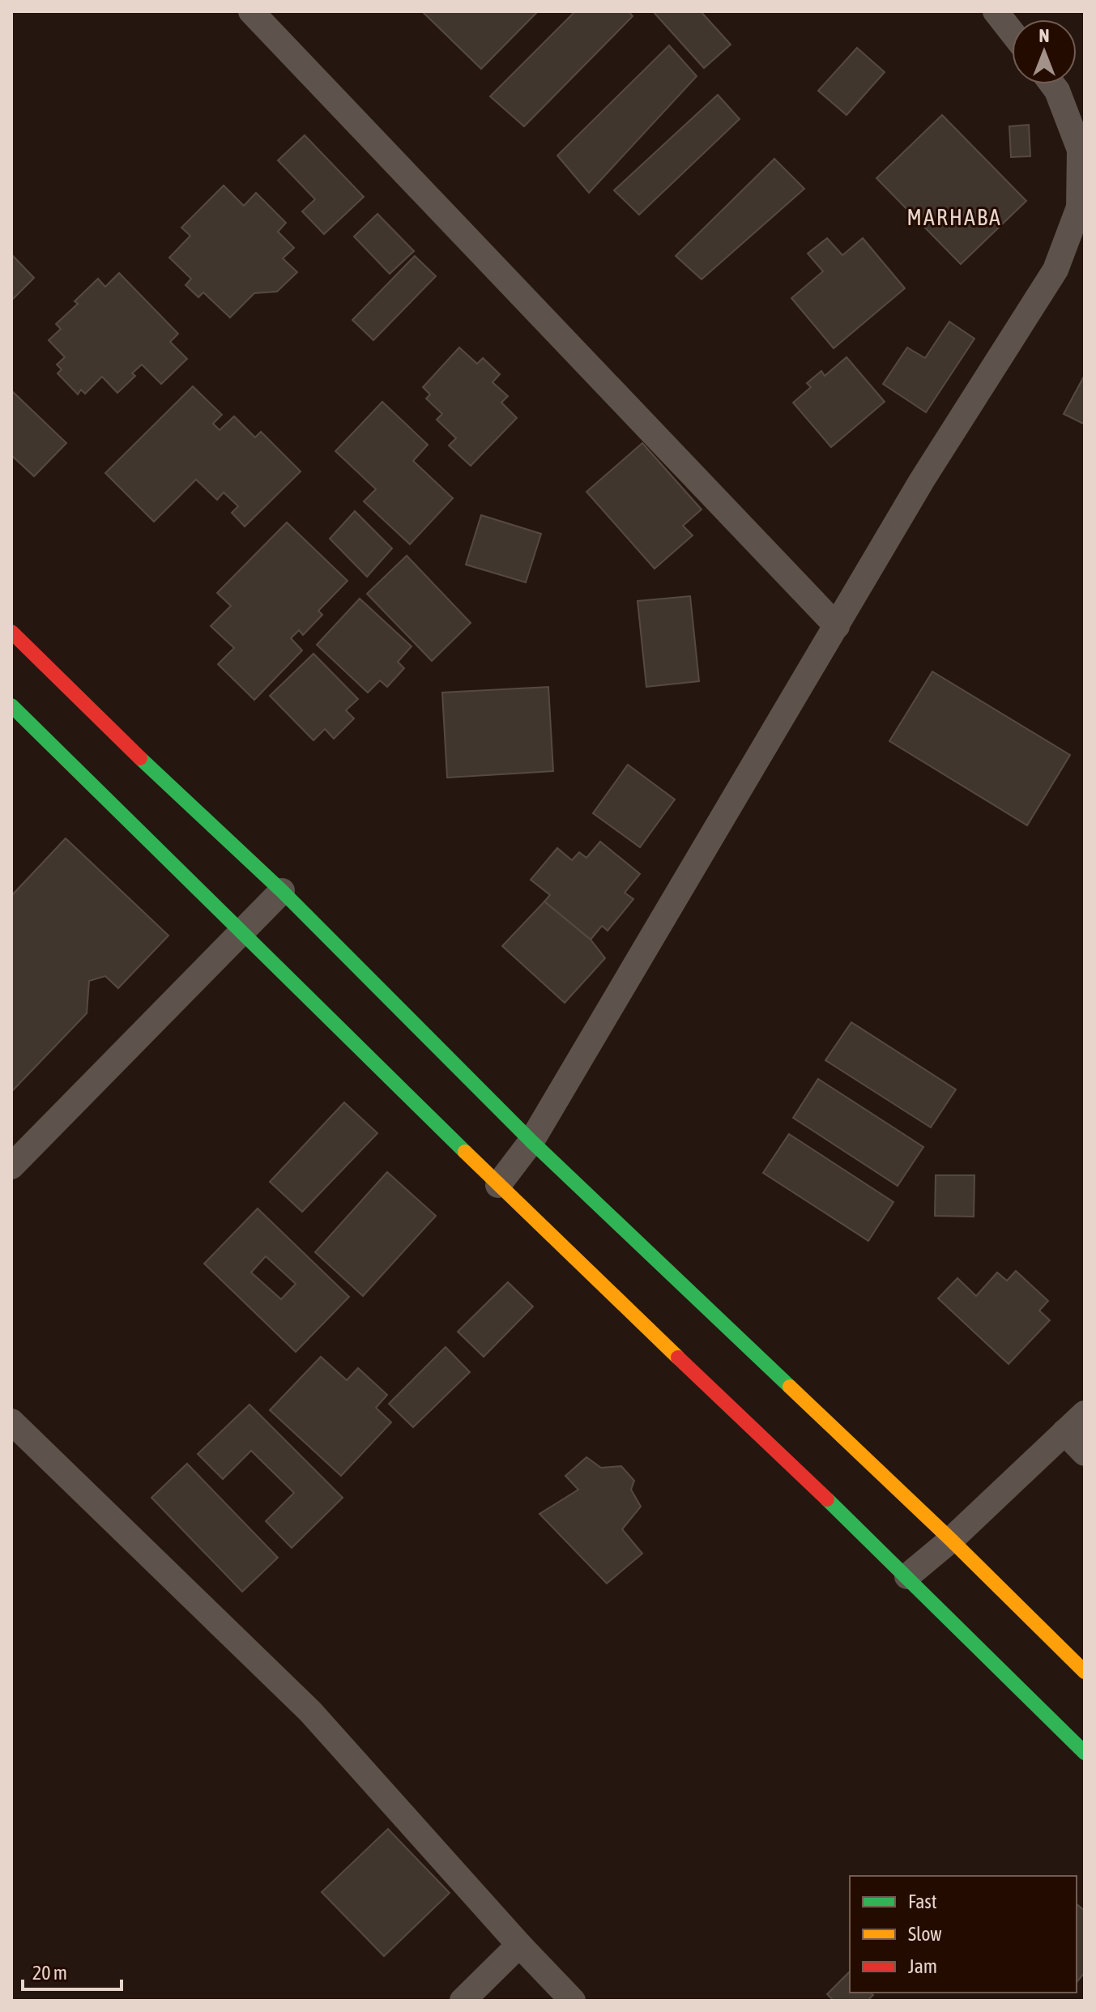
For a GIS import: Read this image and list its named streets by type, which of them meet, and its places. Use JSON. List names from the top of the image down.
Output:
{
  "districts": ["MARHABA"],
  "legend": ["Fast", "Slow", "Jam"],
  "scale_bar": "20 m",
  "north": "top"
}
